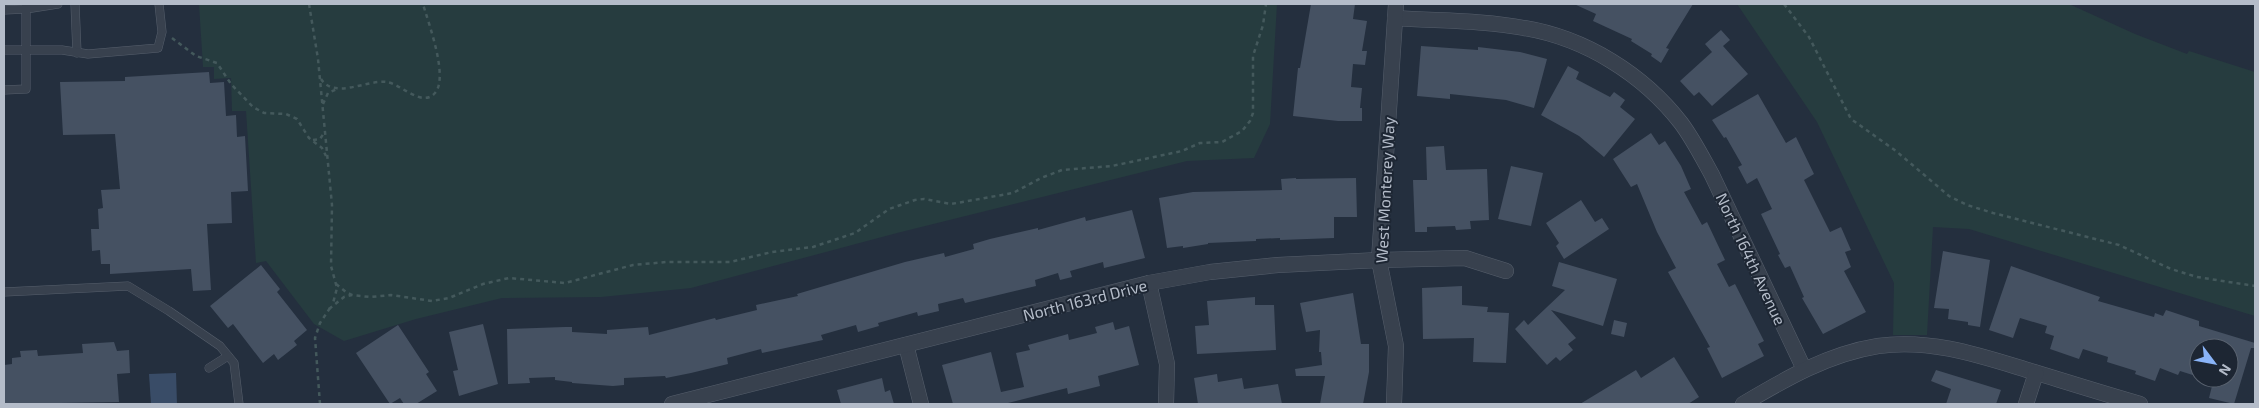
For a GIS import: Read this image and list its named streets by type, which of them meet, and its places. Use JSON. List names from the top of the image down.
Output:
{
  "streets": {
    "street": ["West Monterey Way", "North 164th Avenue", "North 163rd Drive"]
  },
  "crossings": [
    ["West Monterey Way", "North 164th Avenue"],
    ["West Monterey Way", "North 163rd Drive"]
  ],
  "north": "bottom right"
}
